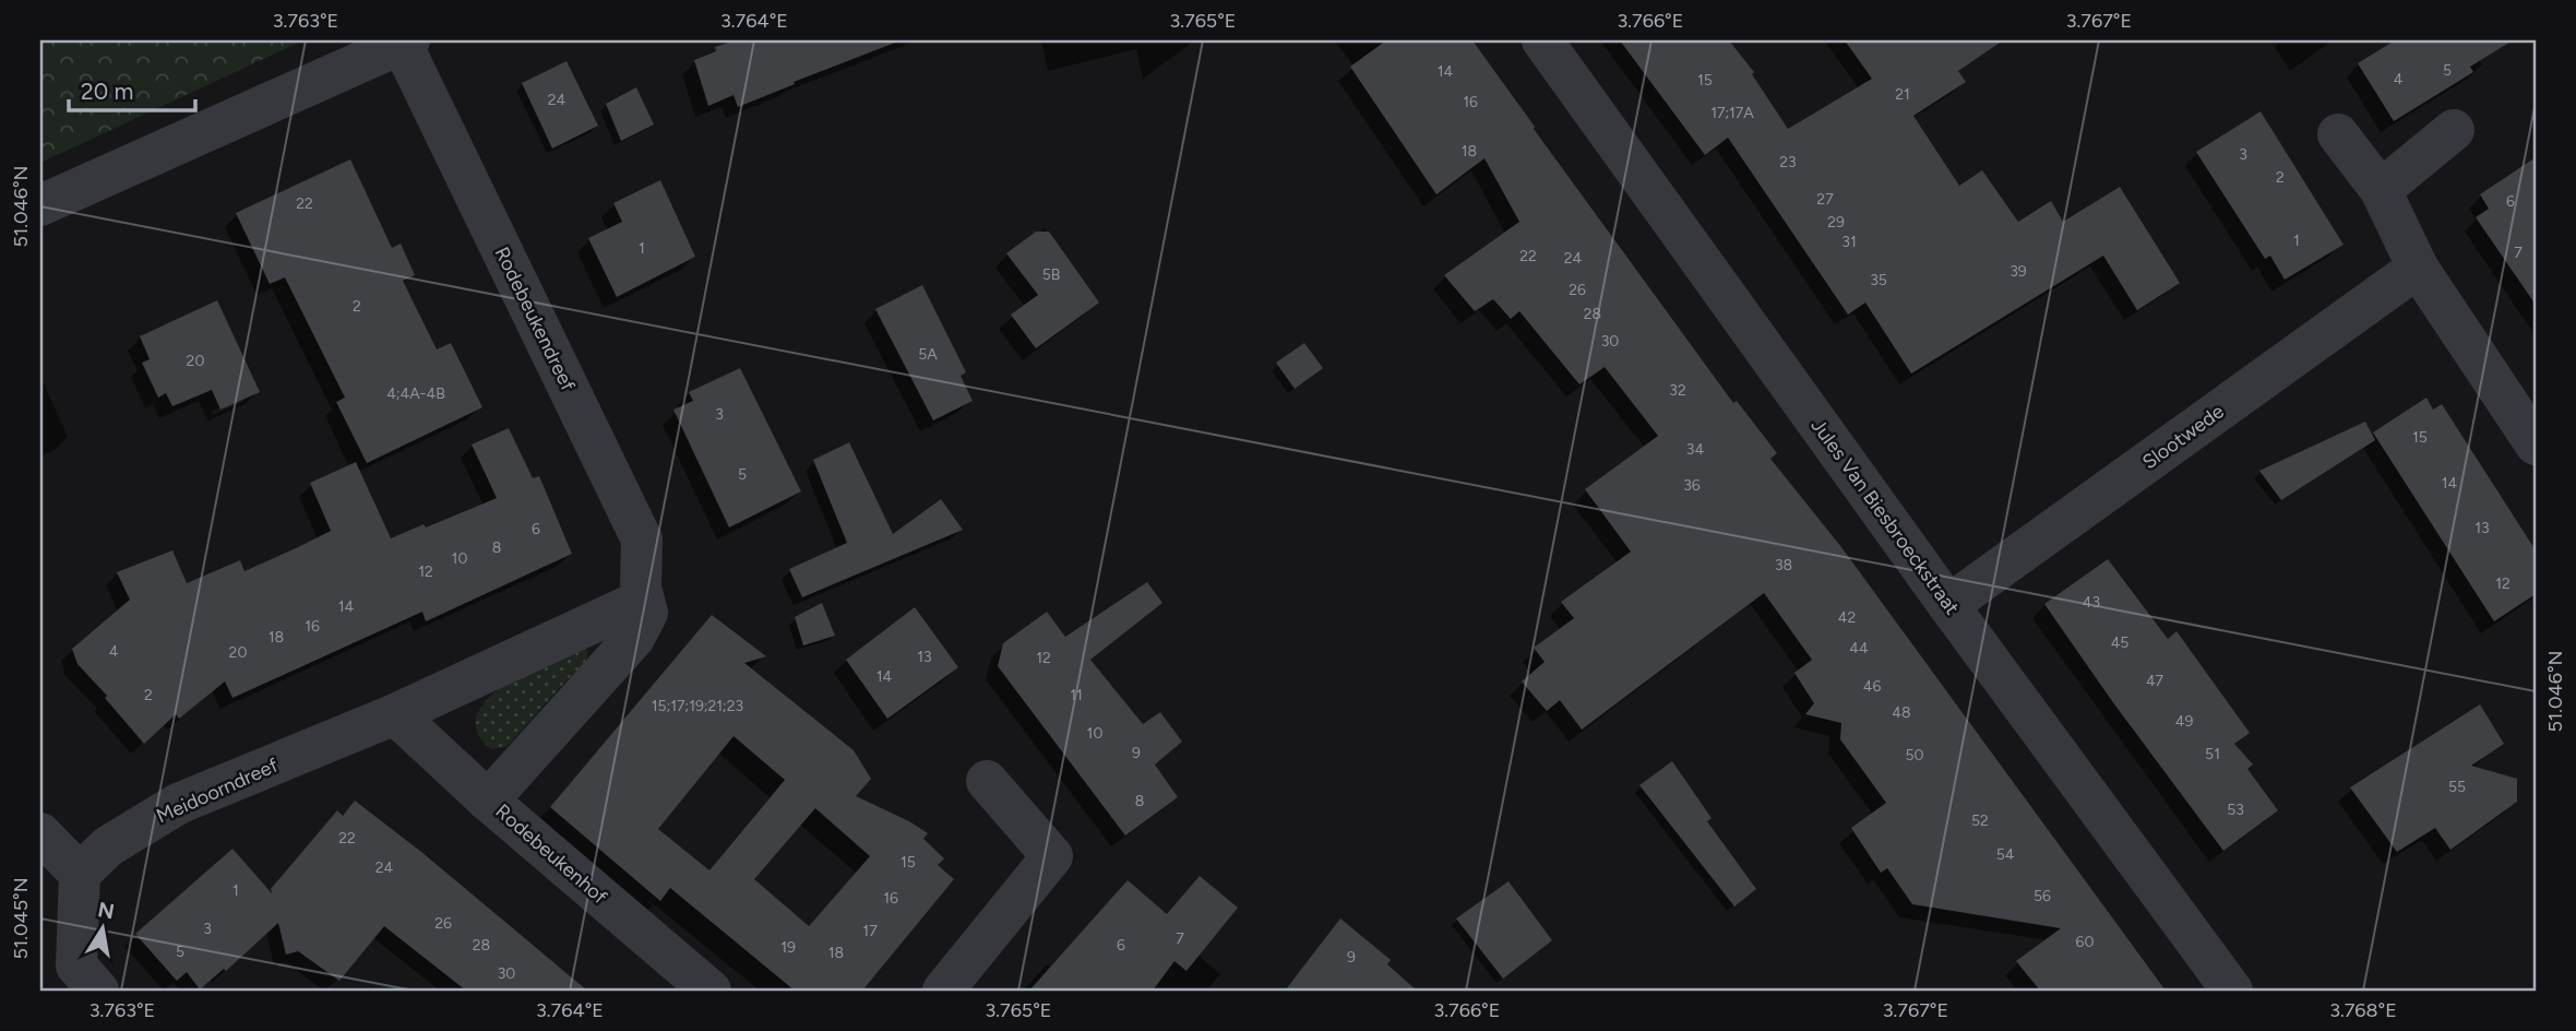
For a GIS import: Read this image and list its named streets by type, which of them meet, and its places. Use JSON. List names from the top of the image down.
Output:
{
  "streets": {
    "street": [
      "Rodebeukendreef",
      "Slootwede",
      "Jules Van Biesbroeckstraat",
      "Meidoorndreef",
      "Rodebeukenhof"
    ]
  },
  "crossings": [
    ["Rodebeukendreef", "Rodebeukenhof"],
    ["Slootwede", "Jules Van Biesbroeckstraat"],
    ["Meidoorndreef", "Rodebeukenhof"]
  ],
  "house_numbers": [
    "5",
    "14",
    "4",
    "15",
    "21",
    "24",
    "16",
    "17;17A",
    "18",
    "3",
    "23",
    "2",
    "27",
    "6",
    "22",
    "29",
    "1",
    "31",
    "1",
    "7",
    "22",
    "24",
    "39",
    "5B",
    "35",
    "26",
    "2",
    "28",
    "30",
    "5A",
    "20",
    "32",
    "4;4A-4B",
    "3",
    "15",
    "34",
    "5",
    "14",
    "36",
    "13",
    "6",
    "8",
    "10",
    "38",
    "12",
    "12",
    "43",
    "14",
    "42",
    "16",
    "18",
    "45",
    "44",
    "4",
    "20",
    "13",
    "12",
    "14",
    "47",
    "46",
    "2",
    "11",
    "15;17;19;21;23",
    "48",
    "49",
    "10",
    "9",
    "51",
    "50",
    "55",
    "8",
    "53",
    "52",
    "22",
    "54",
    "15",
    "24",
    "1",
    "56",
    "16",
    "26",
    "3",
    "17",
    "7",
    "60",
    "28",
    "6",
    "19",
    "5",
    "18",
    "9",
    "30"
  ],
  "scale_bar": "20 m",
  "north": "top",
  "coordinates": [
    "3.763°E",
    "3.764°E",
    "3.765°E",
    "3.766°E",
    "3.767°E",
    "51.046°N",
    "51.045°N",
    "3.768°E"
  ]
}
